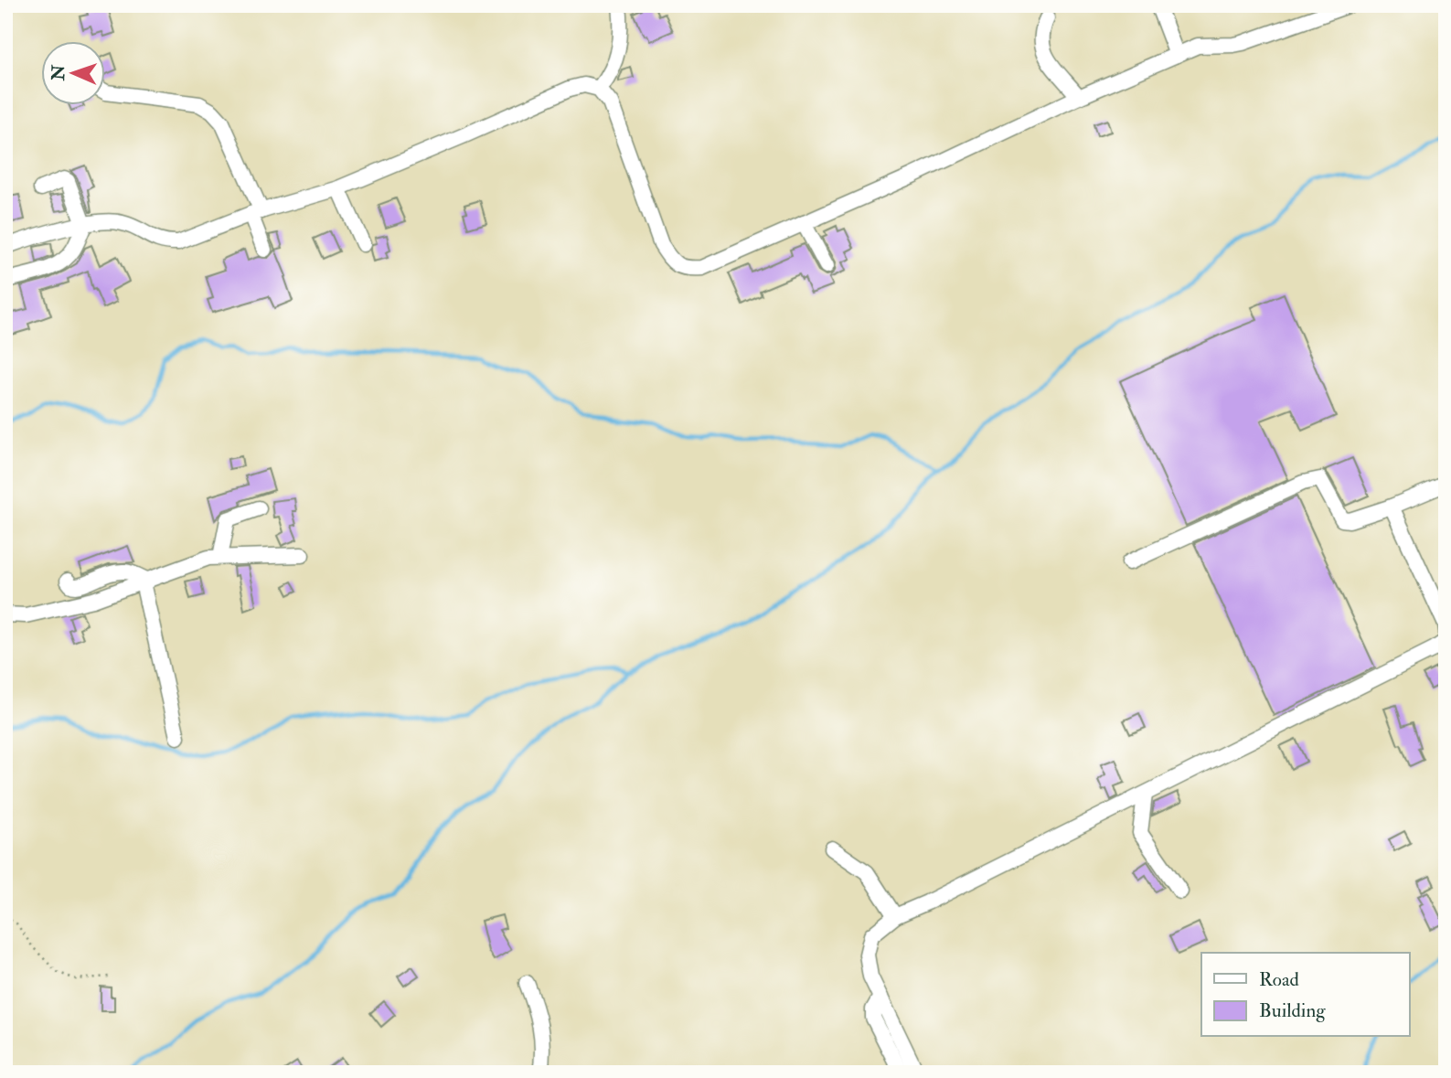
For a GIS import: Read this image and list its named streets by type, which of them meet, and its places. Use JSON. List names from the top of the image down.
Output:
{
  "legend": ["Road", "Building"],
  "north": "left"
}
